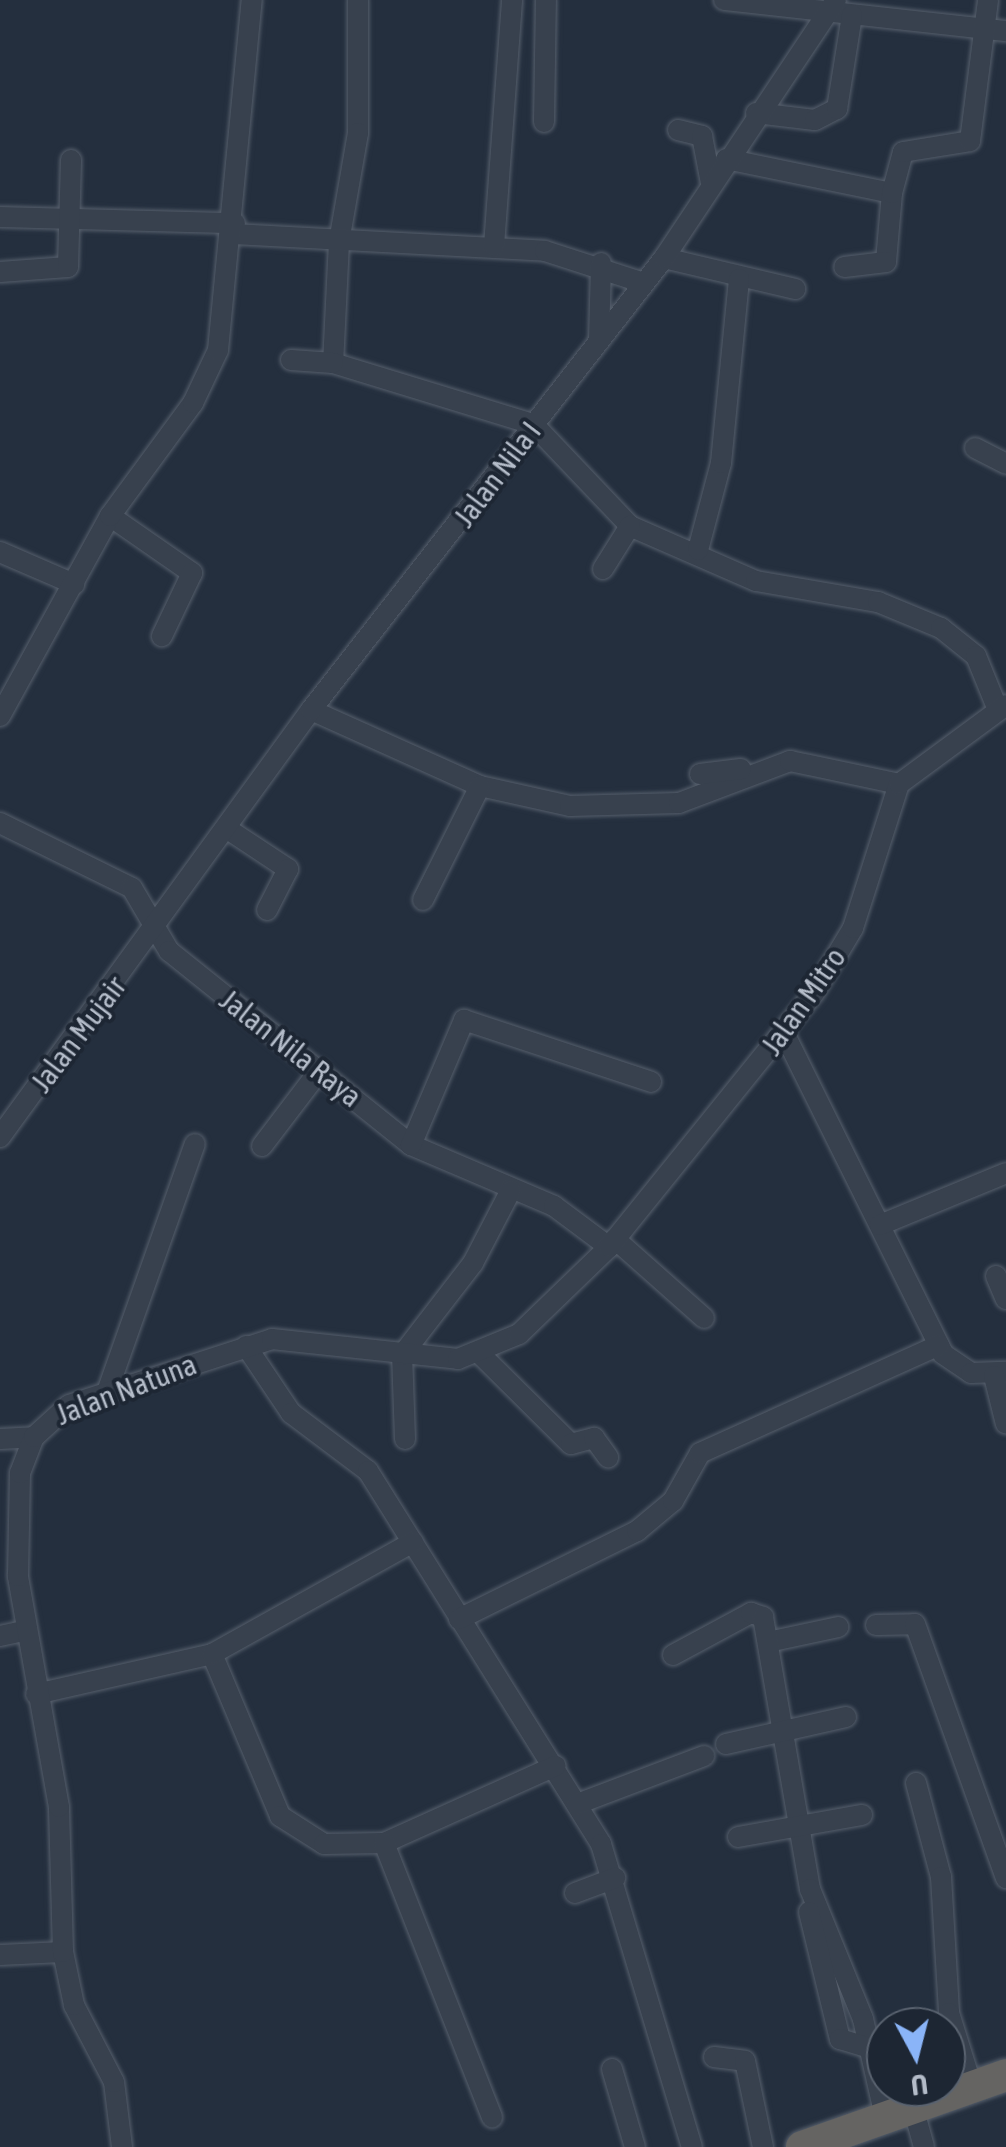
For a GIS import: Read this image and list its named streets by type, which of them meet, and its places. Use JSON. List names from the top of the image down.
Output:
{
  "streets": {
    "street": [
      "Jalan Nila I",
      "Jalan Mitro",
      "Jalan Mujair",
      "Jalan Nila Raya",
      "Jalan Natuna"
    ]
  },
  "crossings": [
    ["Jalan Nila I", "Jalan Mujair"],
    ["Jalan Nila I", "Jalan Nila Raya"],
    ["Jalan Mitro", "Jalan Nila Raya"],
    ["Jalan Mujair", "Jalan Nila Raya"]
  ],
  "north": "bottom"
}
